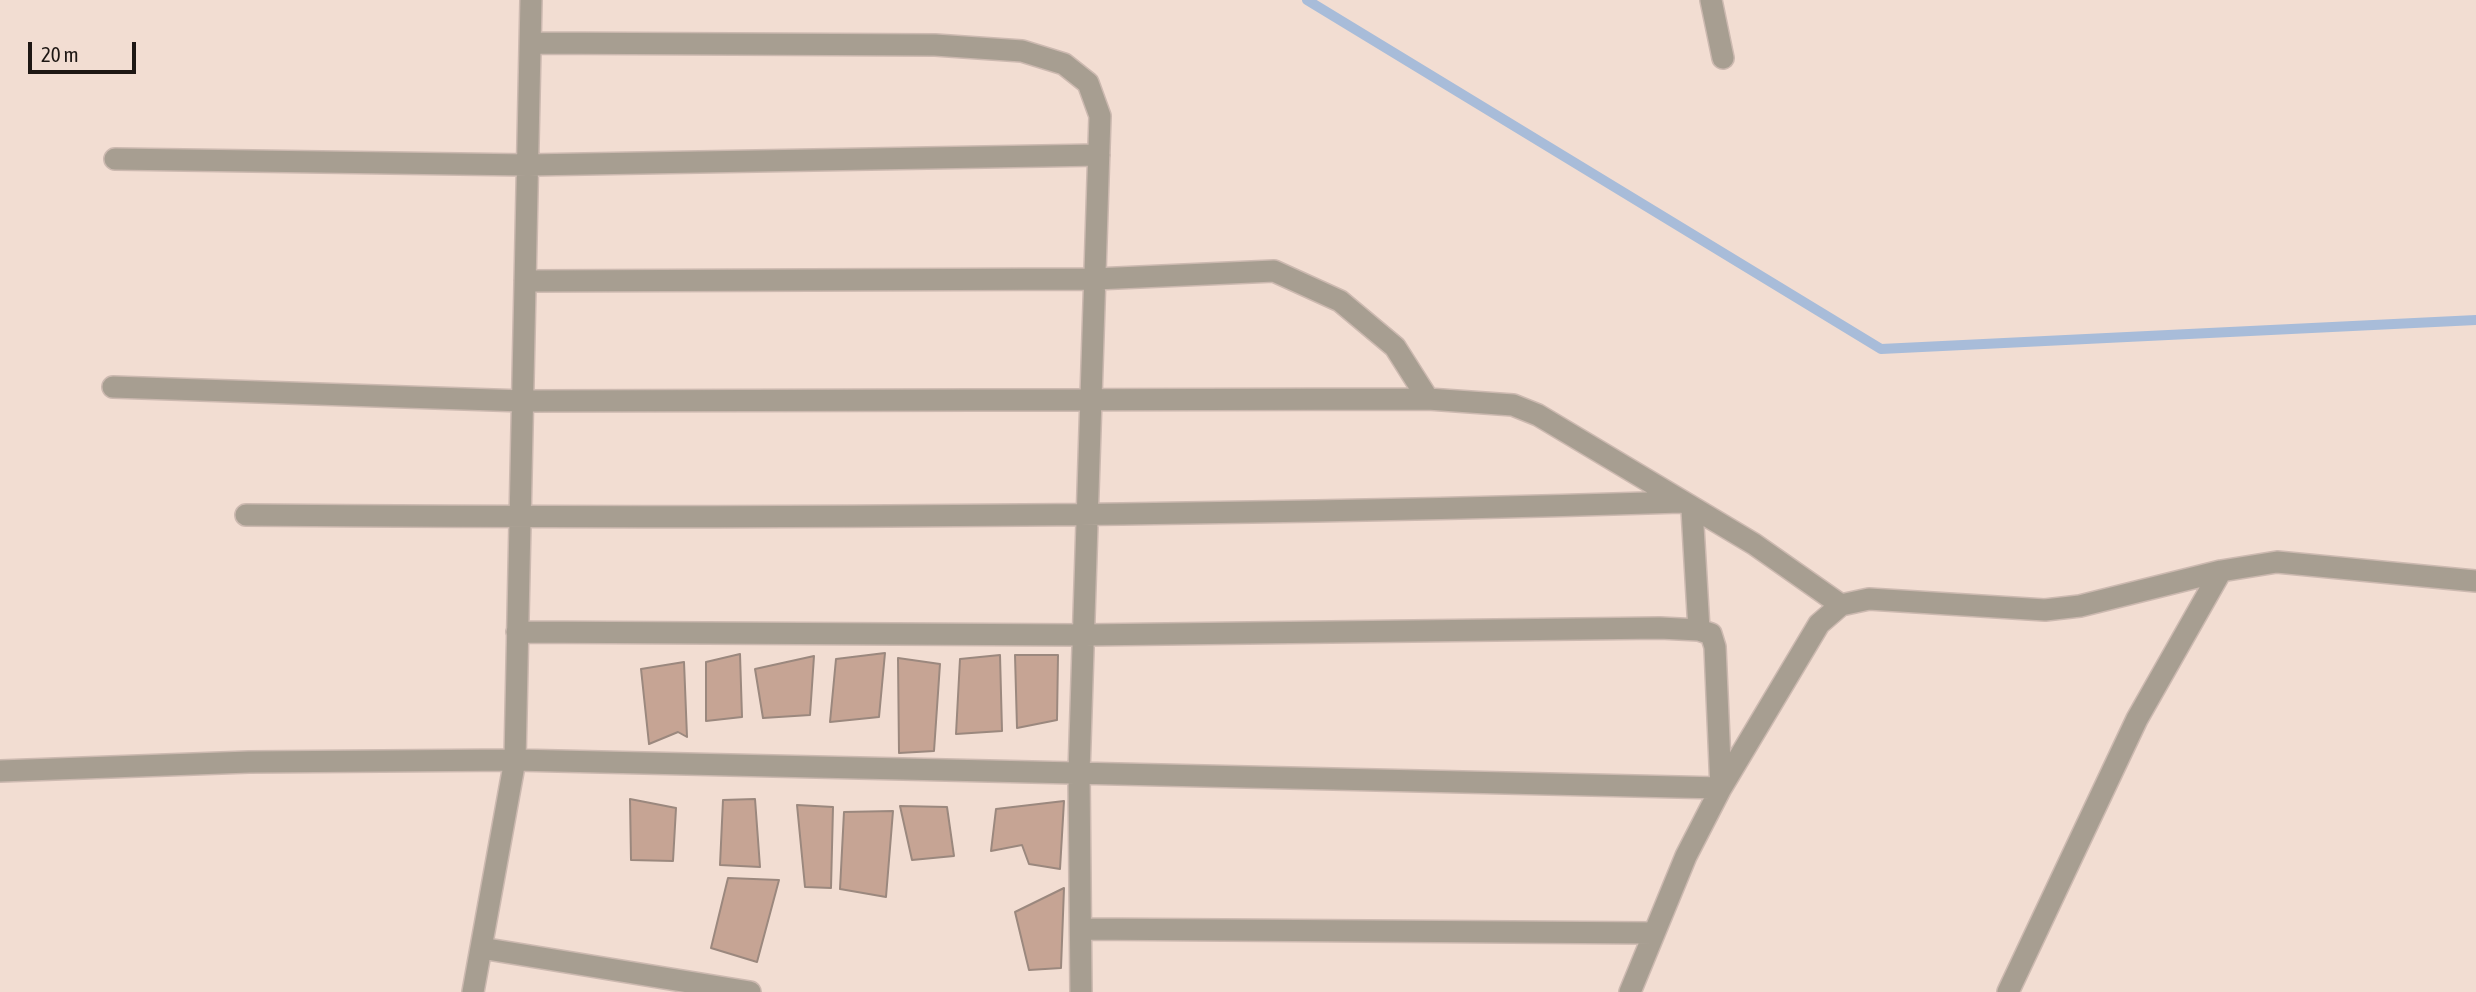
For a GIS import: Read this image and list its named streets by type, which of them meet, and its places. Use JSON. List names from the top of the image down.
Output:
{
  "scale_bar": "20 m"
}
